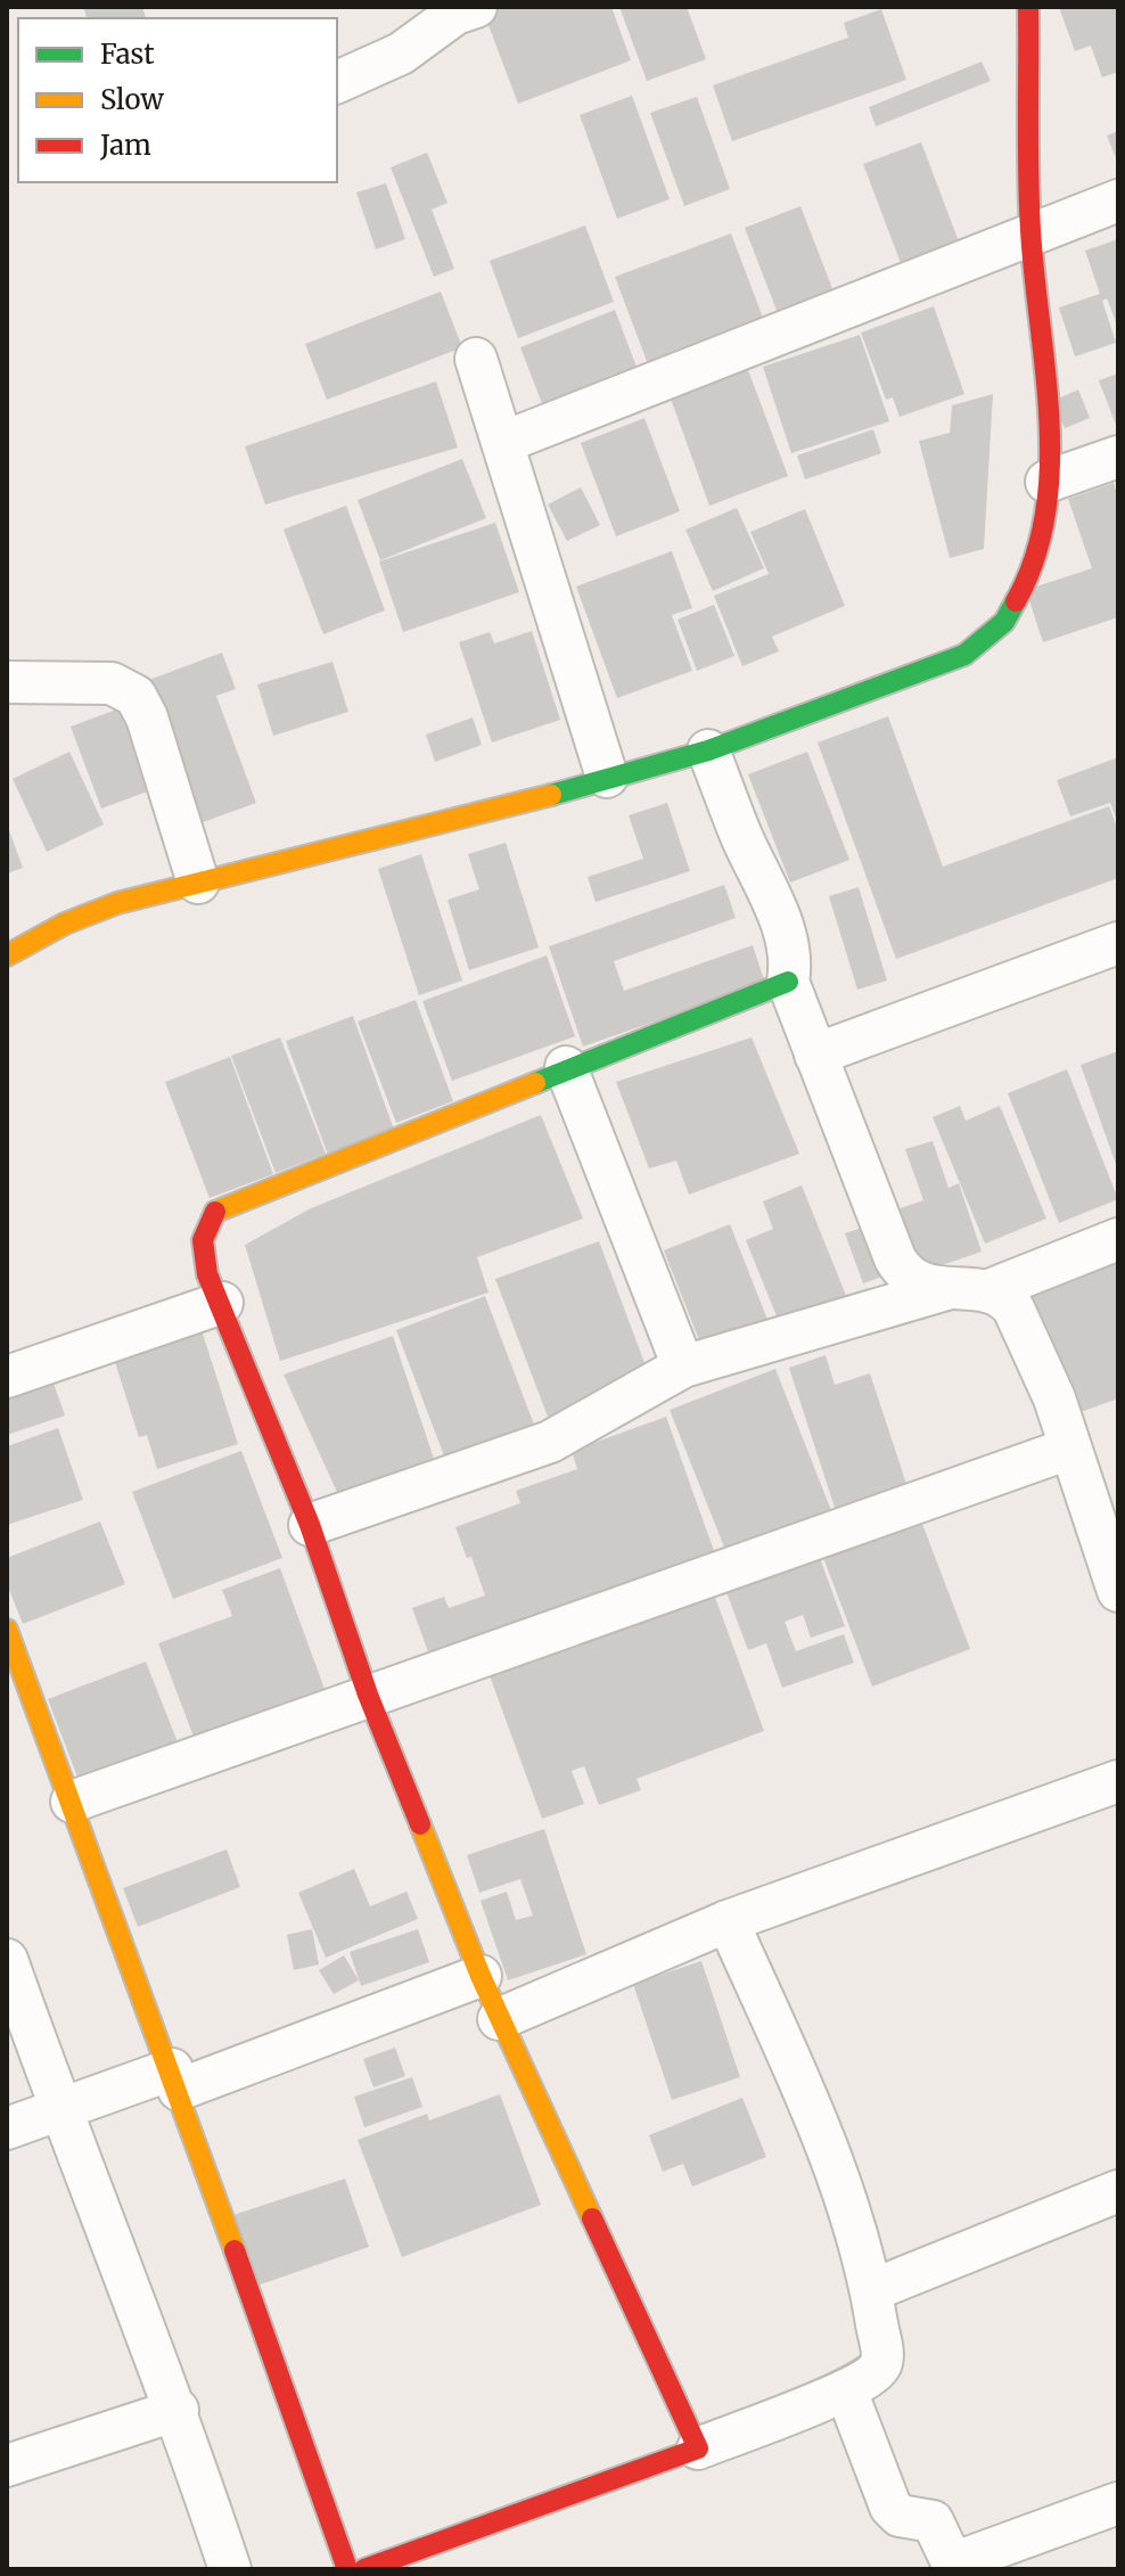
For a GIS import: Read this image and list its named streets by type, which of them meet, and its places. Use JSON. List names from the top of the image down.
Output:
{
  "legend": ["Fast", "Slow", "Jam"]
}
